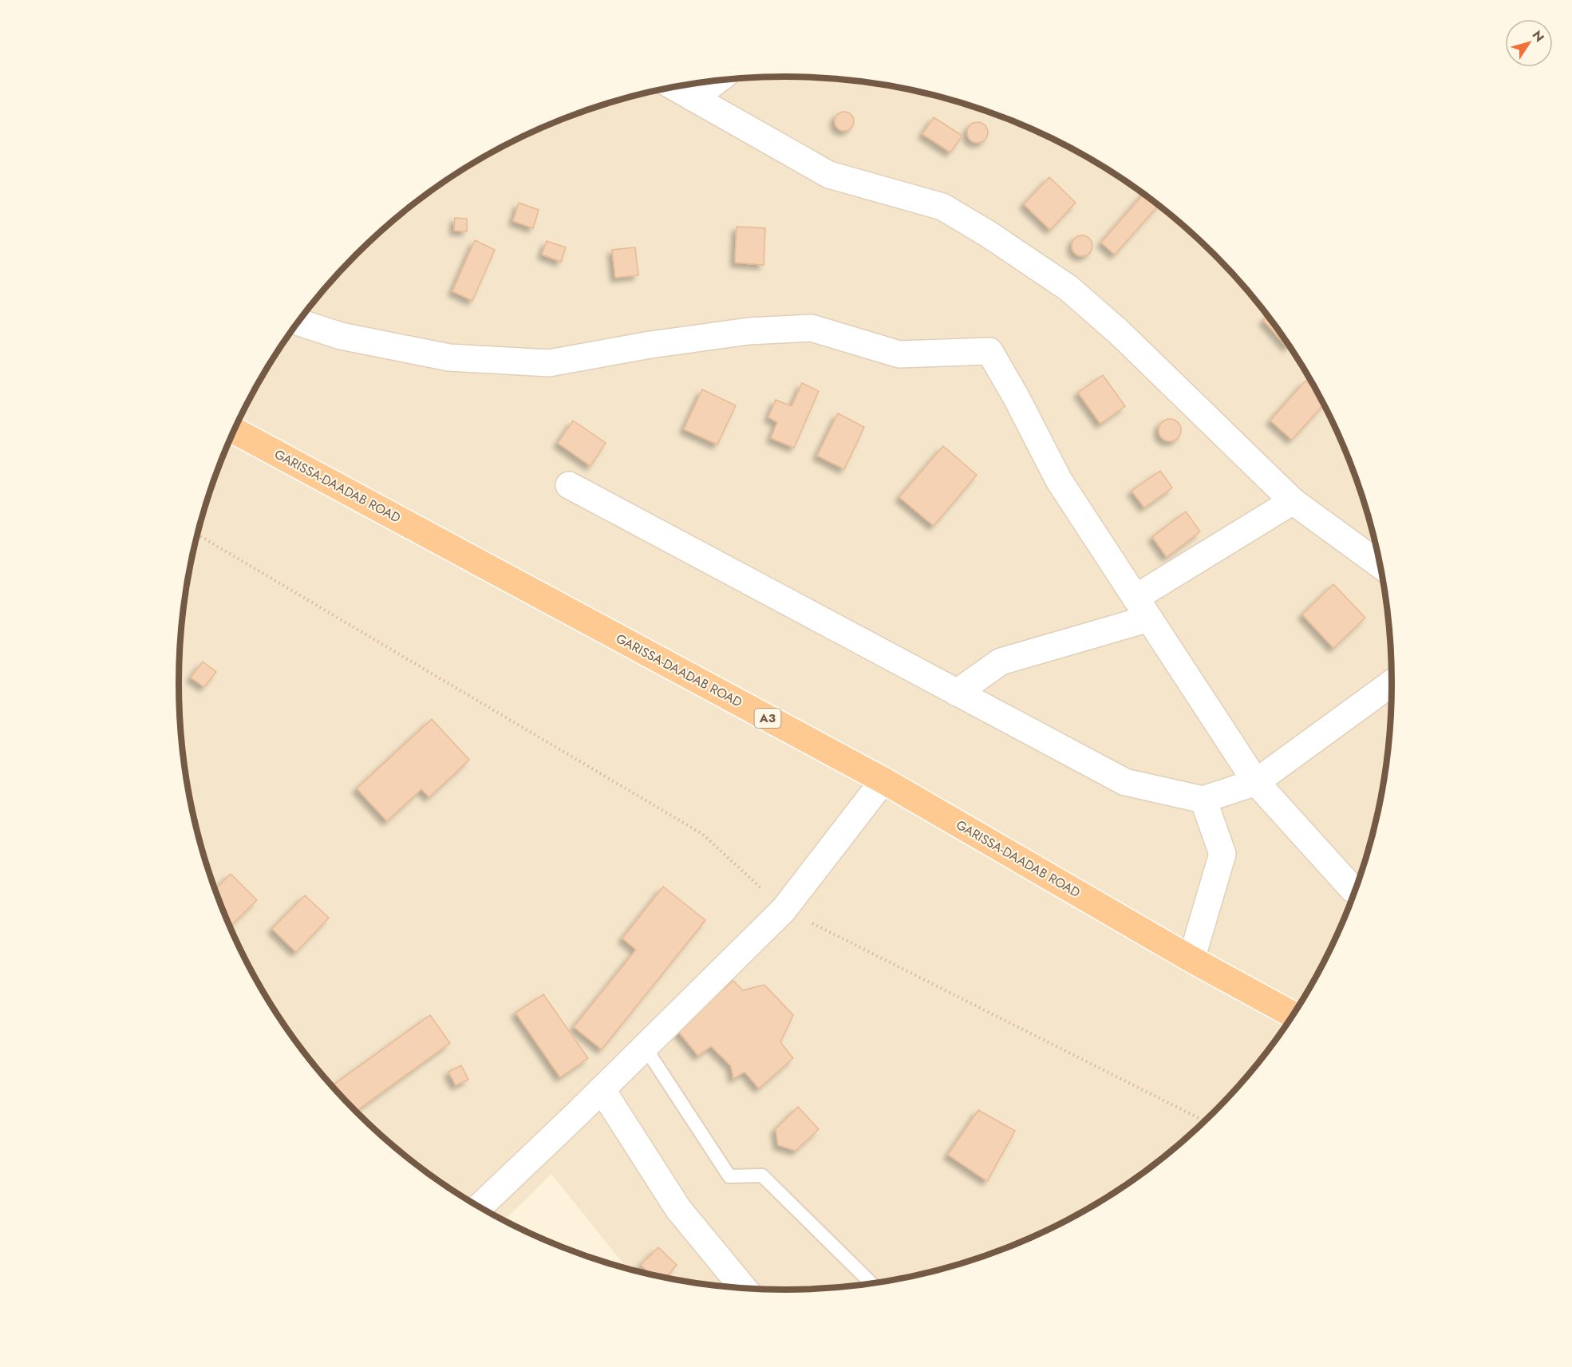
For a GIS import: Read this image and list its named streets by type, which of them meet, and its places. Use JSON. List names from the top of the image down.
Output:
{
  "streets": {
    "highway": ["GARISSA-DAADAB ROAD", "A3"]
  },
  "north": "top right"
}
